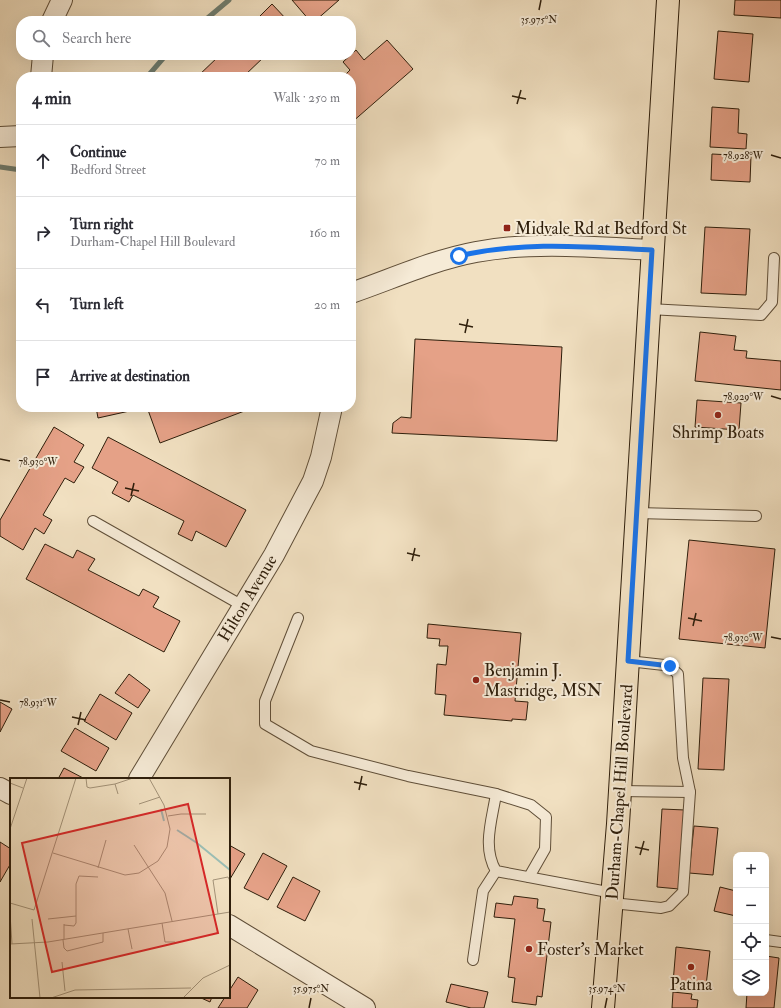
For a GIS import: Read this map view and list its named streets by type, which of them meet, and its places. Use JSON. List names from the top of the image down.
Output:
{
  "streets": {
    "main road": ["Durham-Chapel Hill Boulevard"],
    "street": ["Hilton Avenue"]
  },
  "places": {
    "transit": ["Midvale Rd at Bedford St"],
    "other": [
      "Shrimp Boats",
      "Benjamin J. Mastridge, MSN",
      "Foster's Market",
      "Patina"
    ]
  },
  "page": {
    "search": "Search here",
    "heading": ["4 min", "Walk · 250 m"],
    "list": [
      ["Continue", "Bedford Street", "70 m"],
      ["Turn right", "Durham-Chapel Hill Boulevard", "160 m"],
      ["Turn left", "20 m"],
      "Arrive at destination"
    ],
    "map_buttons": ["+", "−"]
  },
  "coordinates": [
    "35.975°N",
    "78.928°W",
    "78.929°W",
    "78.930°W",
    "78.931°W",
    "35.974°N"
  ]
}
